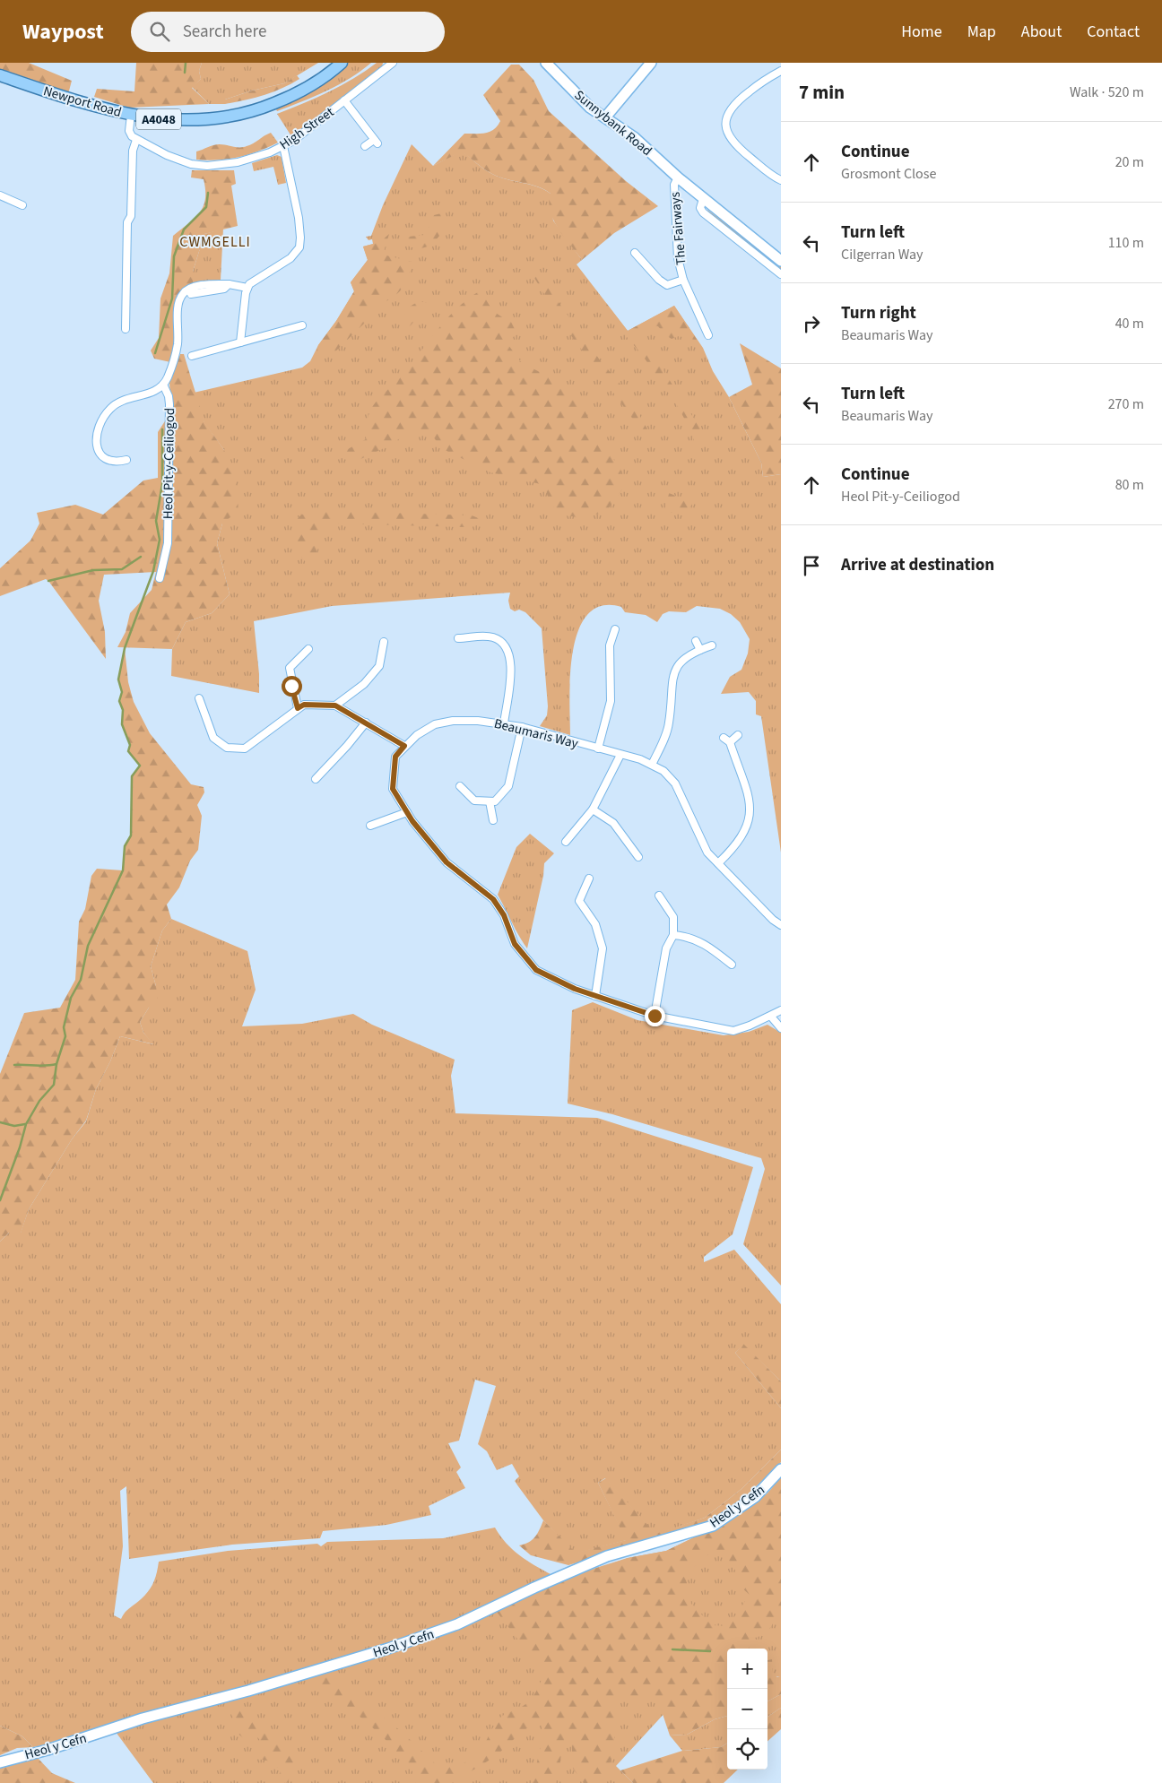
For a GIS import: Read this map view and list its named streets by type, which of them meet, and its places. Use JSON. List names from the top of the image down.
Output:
{
  "streets": {
    "main road": ["Newport Road", "A4048"],
    "street": [
      "Sunnybank Road",
      "High Street",
      "The Fairways",
      "Heol Pit-y-Ceiliogod",
      "Beaumaris Way",
      "Heol y Cefn"
    ]
  },
  "crossings": [
    ["Sunnybank Road", "The Fairways"]
  ],
  "districts": ["CWMGELLI"],
  "page": {
    "header": "Waypost",
    "search": "Search here",
    "nav": [
      "Home",
      "Map",
      "About",
      "Contact"
    ],
    "heading": ["7 min", "Walk · 520 m"],
    "list": [
      ["Continue", "Grosmont Close", "20 m"],
      ["Turn left", "Cilgerran Way", "110 m"],
      ["Turn right", "Beaumaris Way", "40 m"],
      ["Turn left", "Beaumaris Way", "270 m"],
      ["Continue", "Heol Pit-y-Ceiliogod", "80 m"],
      "Arrive at destination"
    ],
    "map_buttons": ["+", "−"]
  }
}
